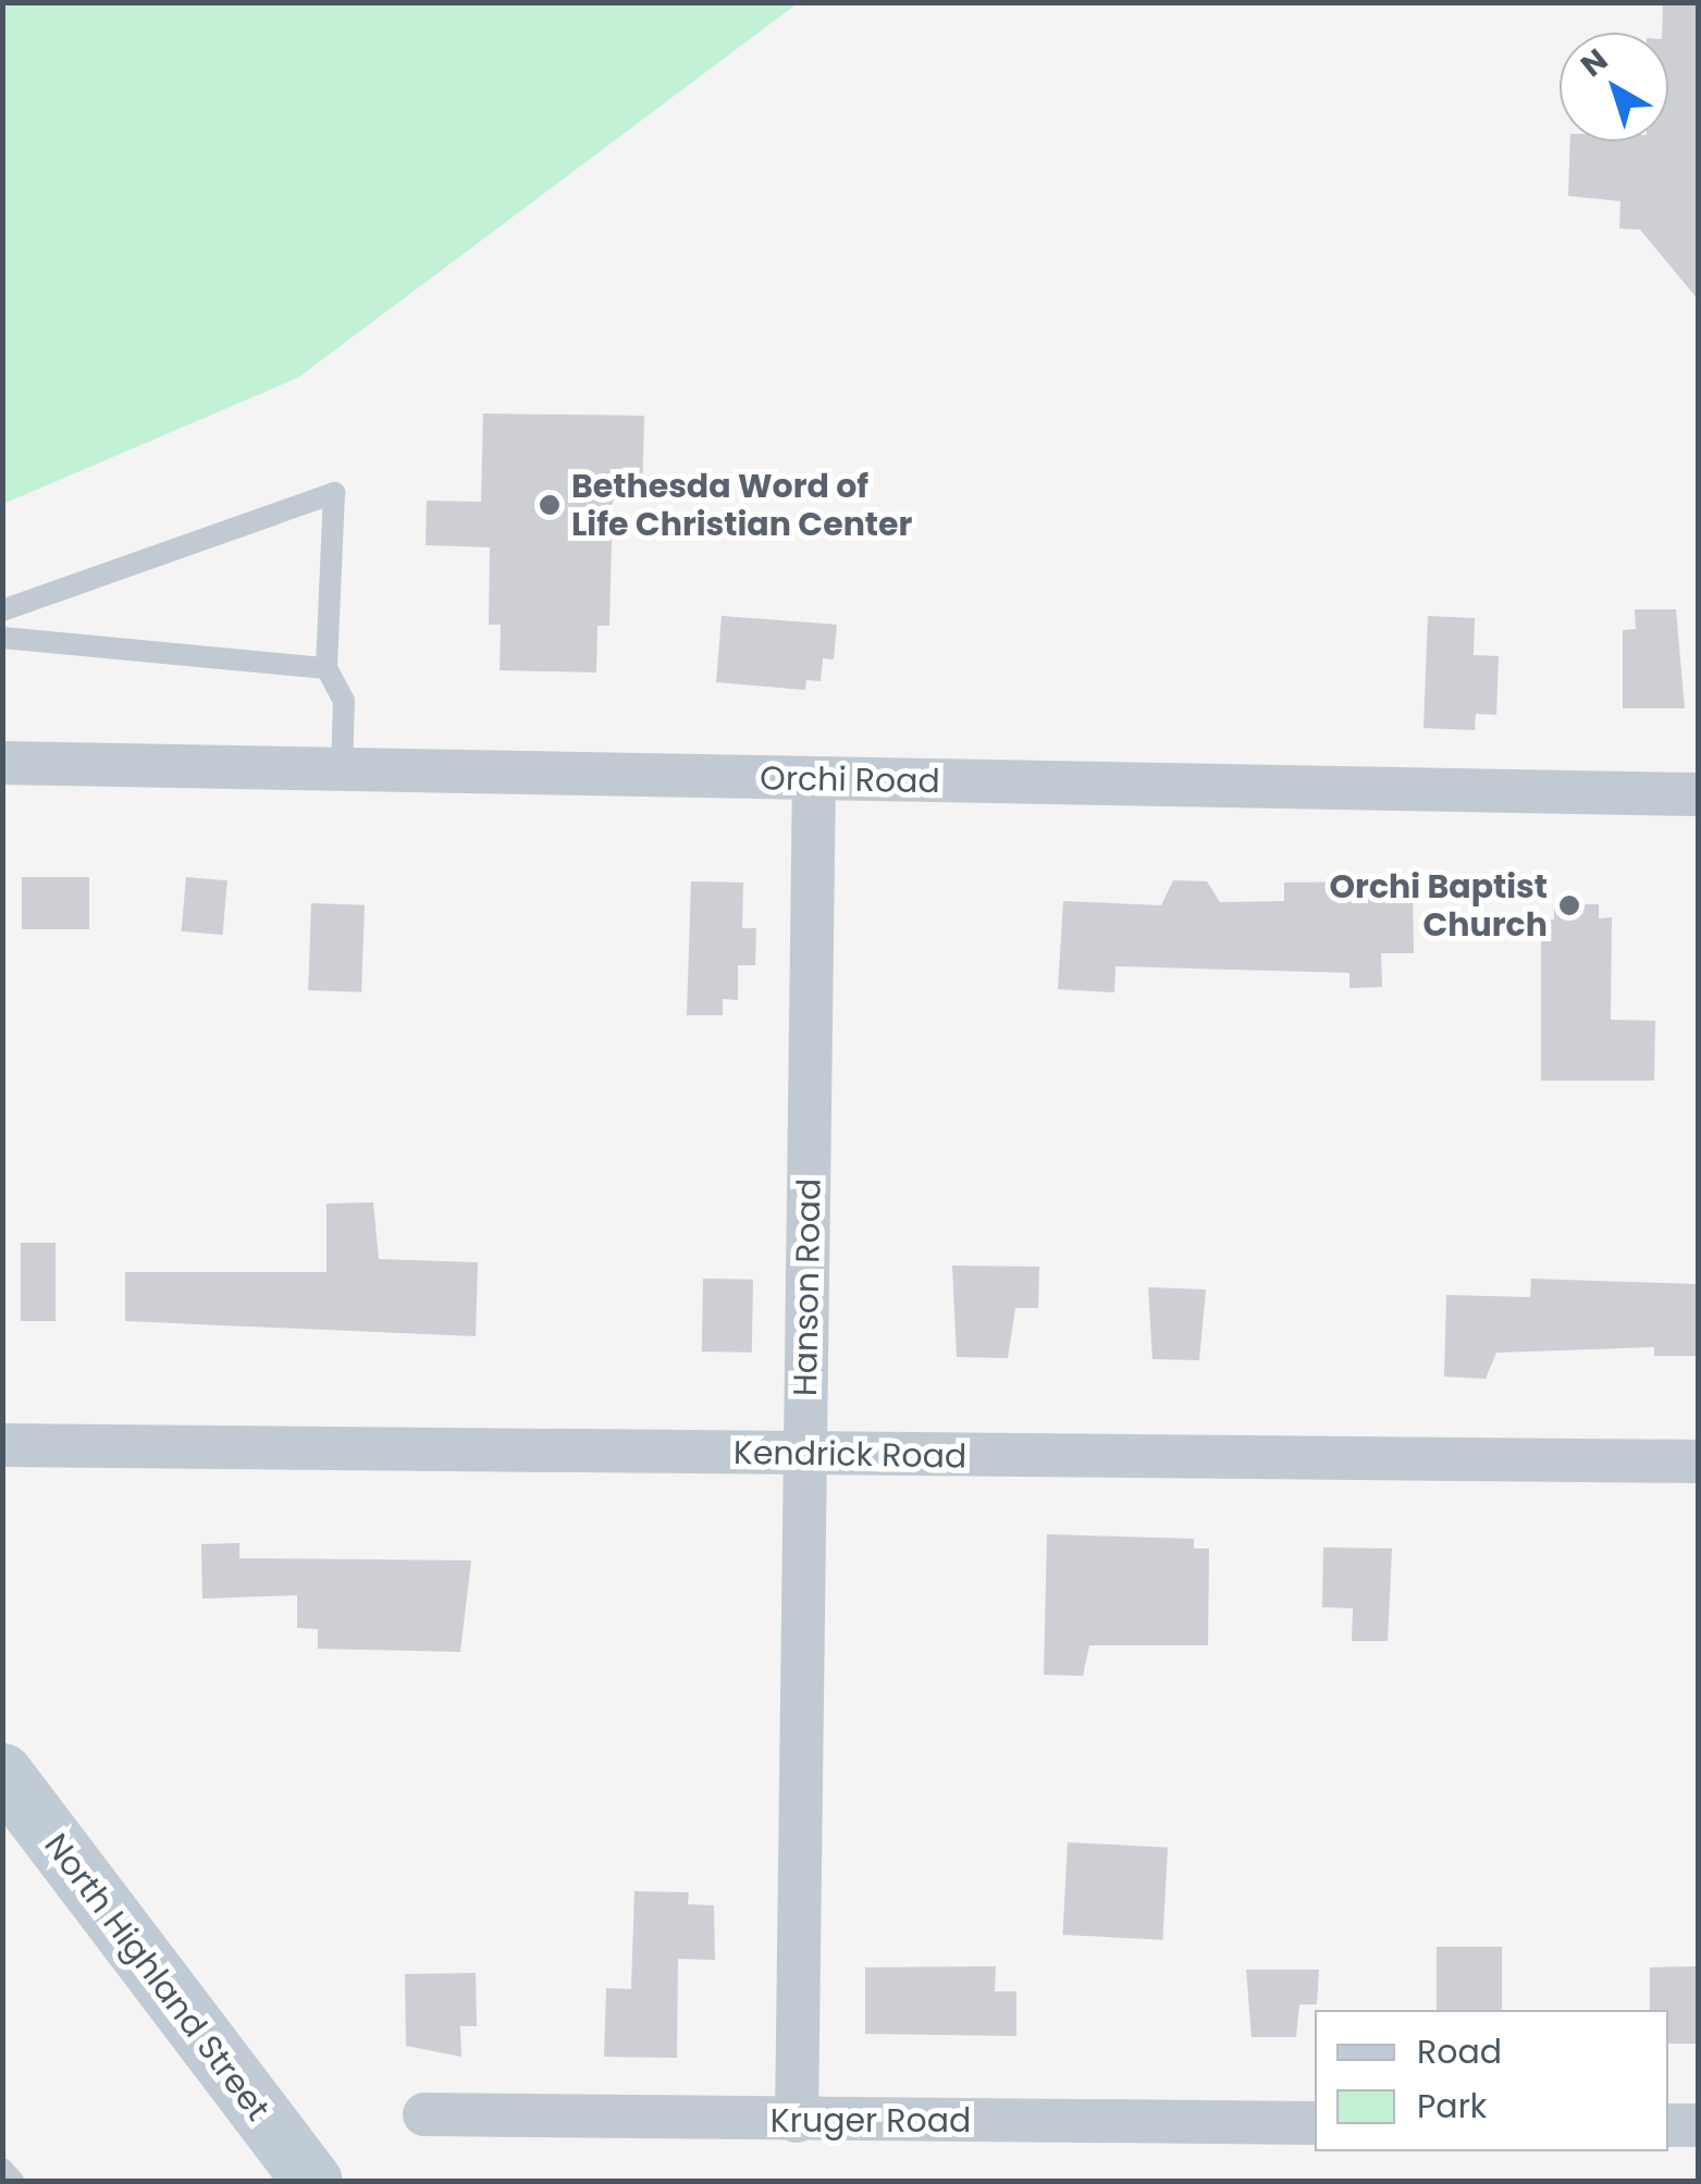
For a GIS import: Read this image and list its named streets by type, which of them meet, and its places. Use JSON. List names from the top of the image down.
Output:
{
  "streets": {
    "main road": ["North Highland Street"],
    "street": [
      "Orchi Road",
      "Hanson Road",
      "Kendrick Road",
      "Kruger Road"
    ]
  },
  "crossings": [
    ["Orchi Road", "Hanson Road"],
    ["Hanson Road", "Kendrick Road"],
    ["Hanson Road", "Kruger Road"]
  ],
  "places": ["Bethesda Word of Life Christian Center", "Orchi Baptist Church"],
  "legend": ["Road", "Park"],
  "north": "top left"
}
